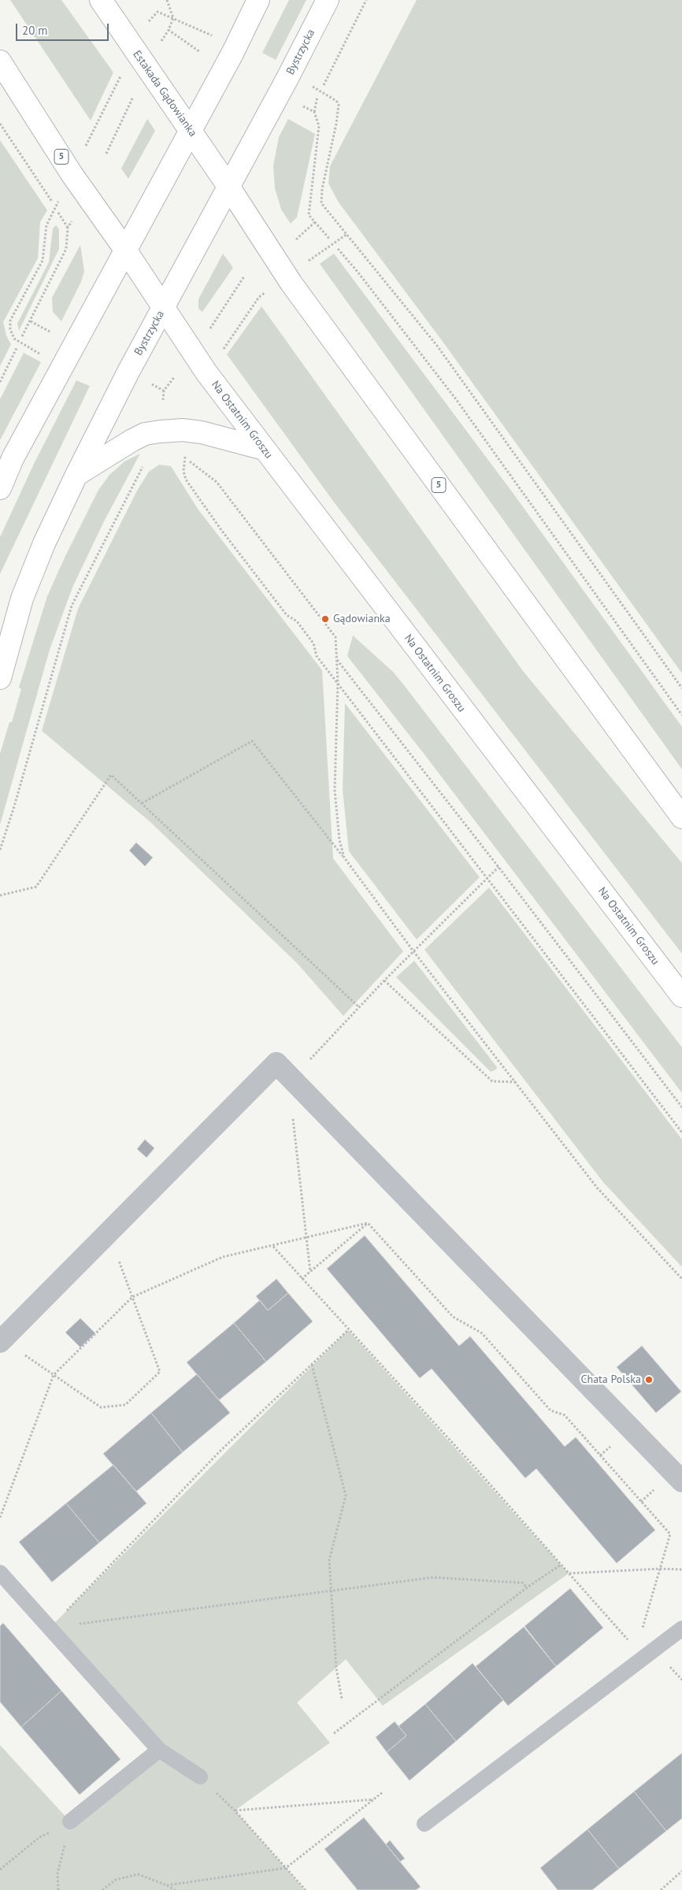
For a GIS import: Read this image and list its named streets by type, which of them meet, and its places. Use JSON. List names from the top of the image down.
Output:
{
  "streets": {
    "main road": [
      "Bystrzycka",
      "Estakada Gądowianka",
      "5",
      "Na Ostatnim Groszu"
    ]
  },
  "crossings": [
    ["Bystrzycka", "Estakada Gądowianka"],
    ["Bystrzycka", "5"],
    ["Bystrzycka", "Na Ostatnim Groszu"],
    ["Estakada Gądowianka", "5"],
    ["5", "Na Ostatnim Groszu"]
  ],
  "places": ["Gądowianka", "Chata Polska"],
  "scale_bar": "20 m"
}
